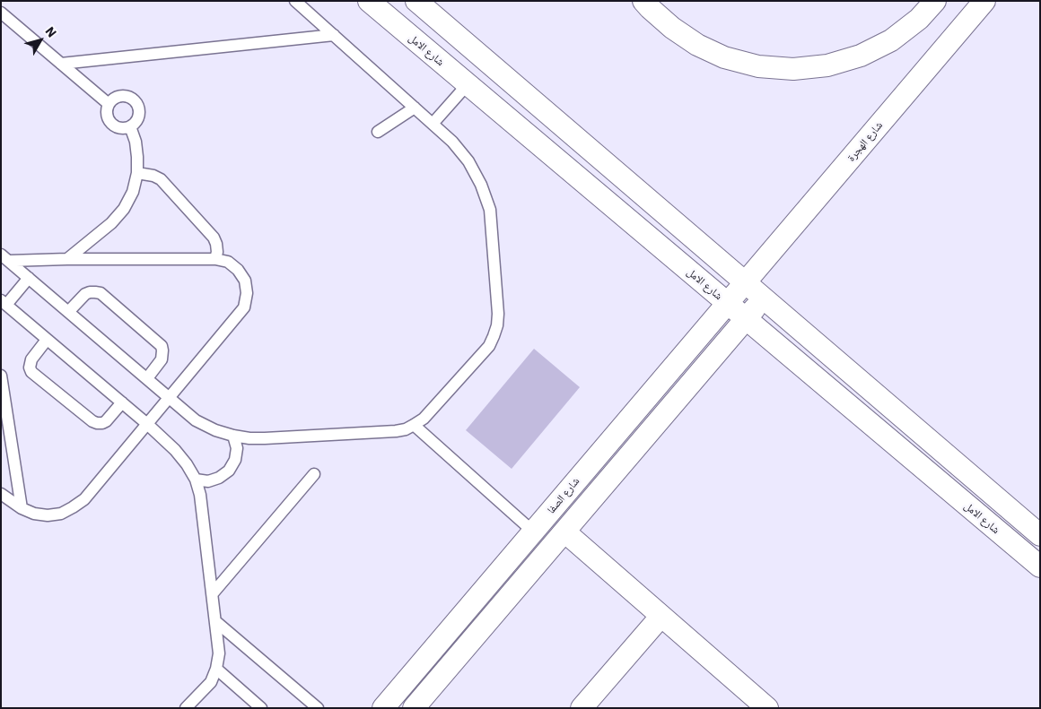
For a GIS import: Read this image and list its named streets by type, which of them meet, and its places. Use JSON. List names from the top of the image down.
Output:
{
  "streets": {
    "street": ["شارع الامل", "شارع الهجرة", "شارع الصفا"]
  },
  "crossings": [
    ["شارع الامل", "شارع الصفا"],
    ["شارع الهجرة", "شارع الصفا"]
  ],
  "north": "top right"
}
